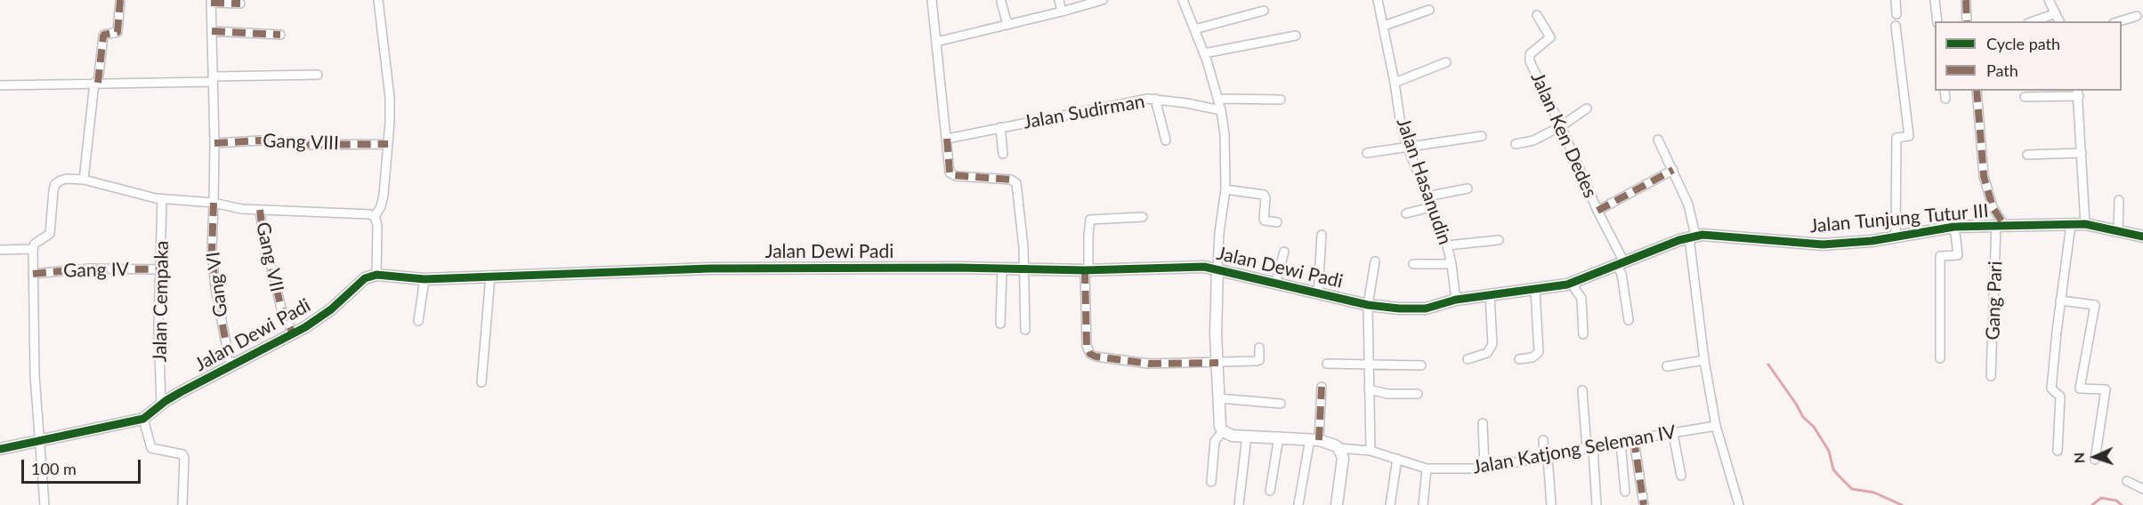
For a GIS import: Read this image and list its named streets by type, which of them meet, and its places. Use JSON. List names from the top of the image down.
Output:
{
  "streets": {
    "street": [
      "Jalan Sudirman",
      "Jalan Ken Dedes",
      "Gang VIII",
      "Jalan Hasanudin",
      "Jalan Tunjung Tutur III",
      "Jalan Dewi Padi",
      "Gang VII",
      "Gang IV",
      "Gang VI",
      "Gang Pari",
      "Jalan Cempaka",
      "Jalan Katjong Seleman IV"
    ]
  },
  "crossings": [
    ["Jalan Ken Dedes", "Jalan Dewi Padi"],
    ["Gang VIII", "Gang VI"],
    ["Jalan Hasanudin", "Jalan Dewi Padi"],
    ["Jalan Tunjung Tutur III", "Jalan Dewi Padi"],
    ["Jalan Tunjung Tutur III", "Gang Pari"],
    ["Jalan Dewi Padi", "Gang VII"],
    ["Jalan Dewi Padi", "Gang VI"],
    ["Jalan Dewi Padi", "Jalan Cempaka"],
    ["Gang IV", "Jalan Cempaka"]
  ],
  "legend": ["Cycle path", "Path"],
  "scale_bar": "100 m",
  "north": "left"
}
